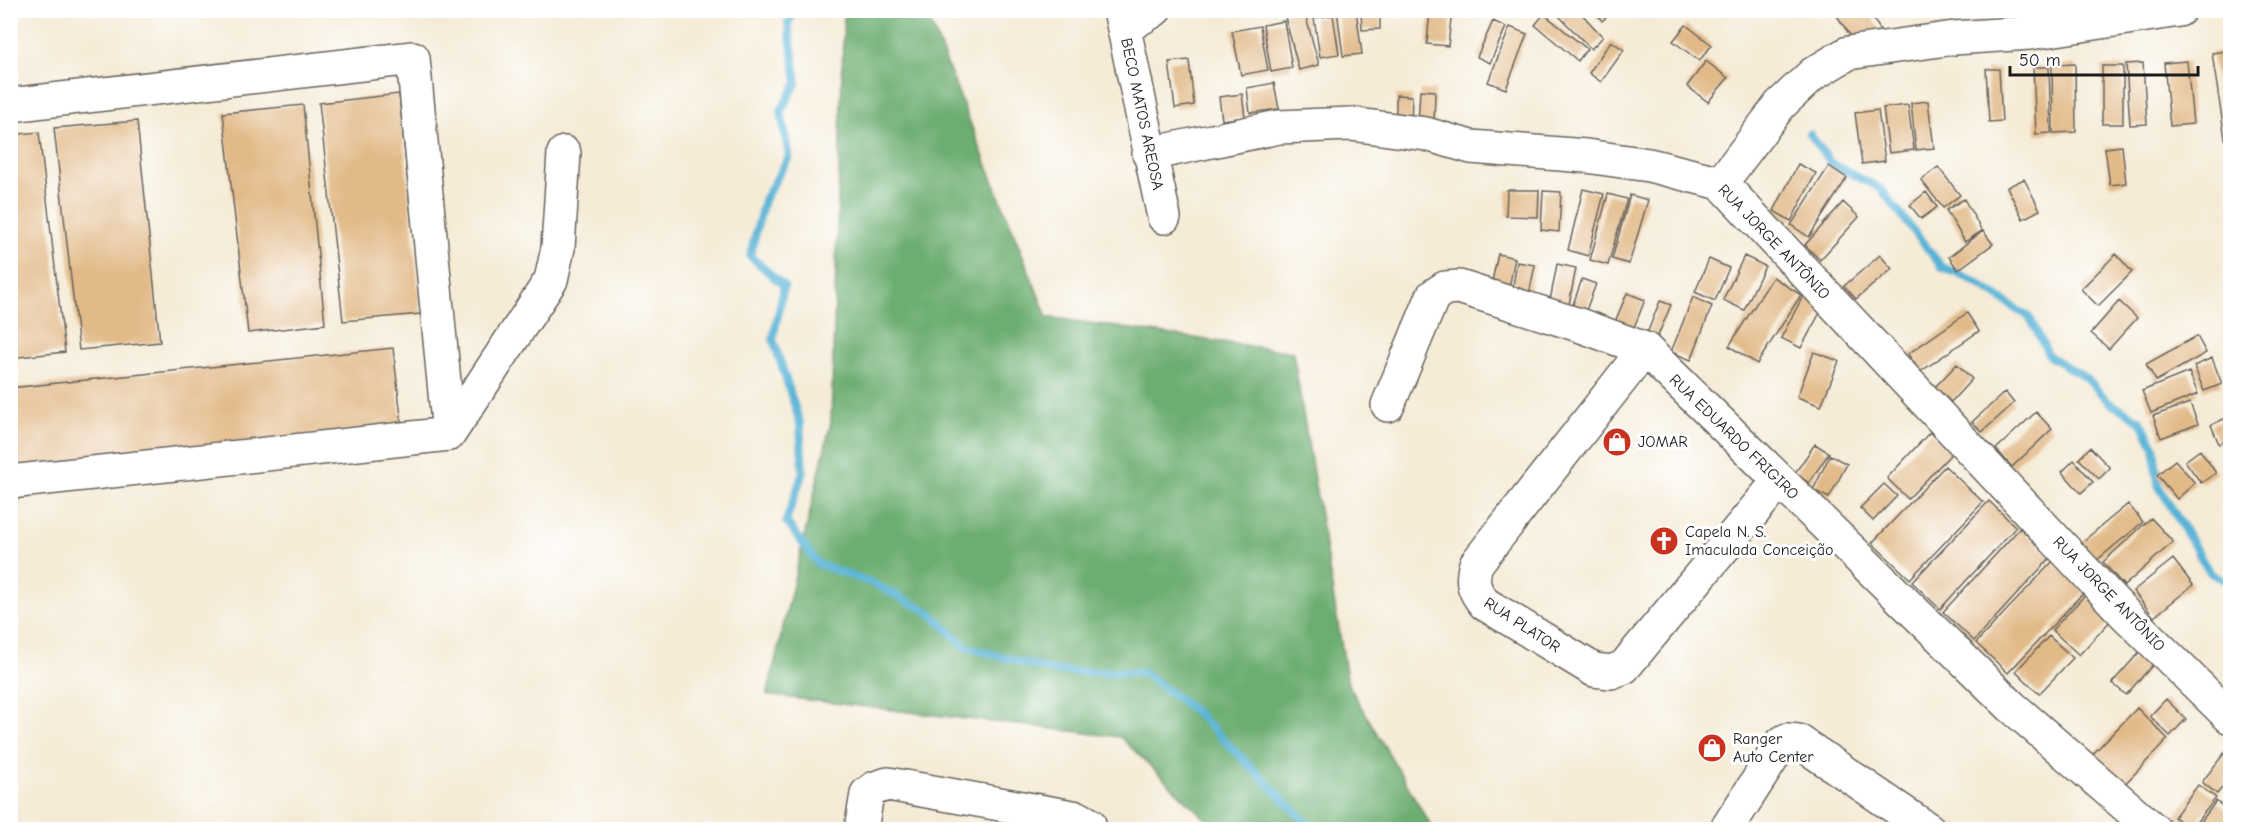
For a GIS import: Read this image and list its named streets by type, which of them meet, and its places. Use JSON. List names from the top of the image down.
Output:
{
  "streets": {
    "street": [
      "BECO MATOS AREOSA",
      "RUA JORGE ANTÔNIO",
      "RUA EDUARDO FRIGIRO",
      "RUA PLATOR"
    ]
  },
  "crossings": [
    ["BECO MATOS AREOSA", "RUA JORGE ANTÔNIO"],
    ["RUA EDUARDO FRIGIRO", "RUA PLATOR"]
  ],
  "places": {
    "shop": ["JOMAR", "Ranger Auto Center"],
    "church": ["Capela N. S. Imaculada Conceição"]
  },
  "scale_bar": "50 m"
}
